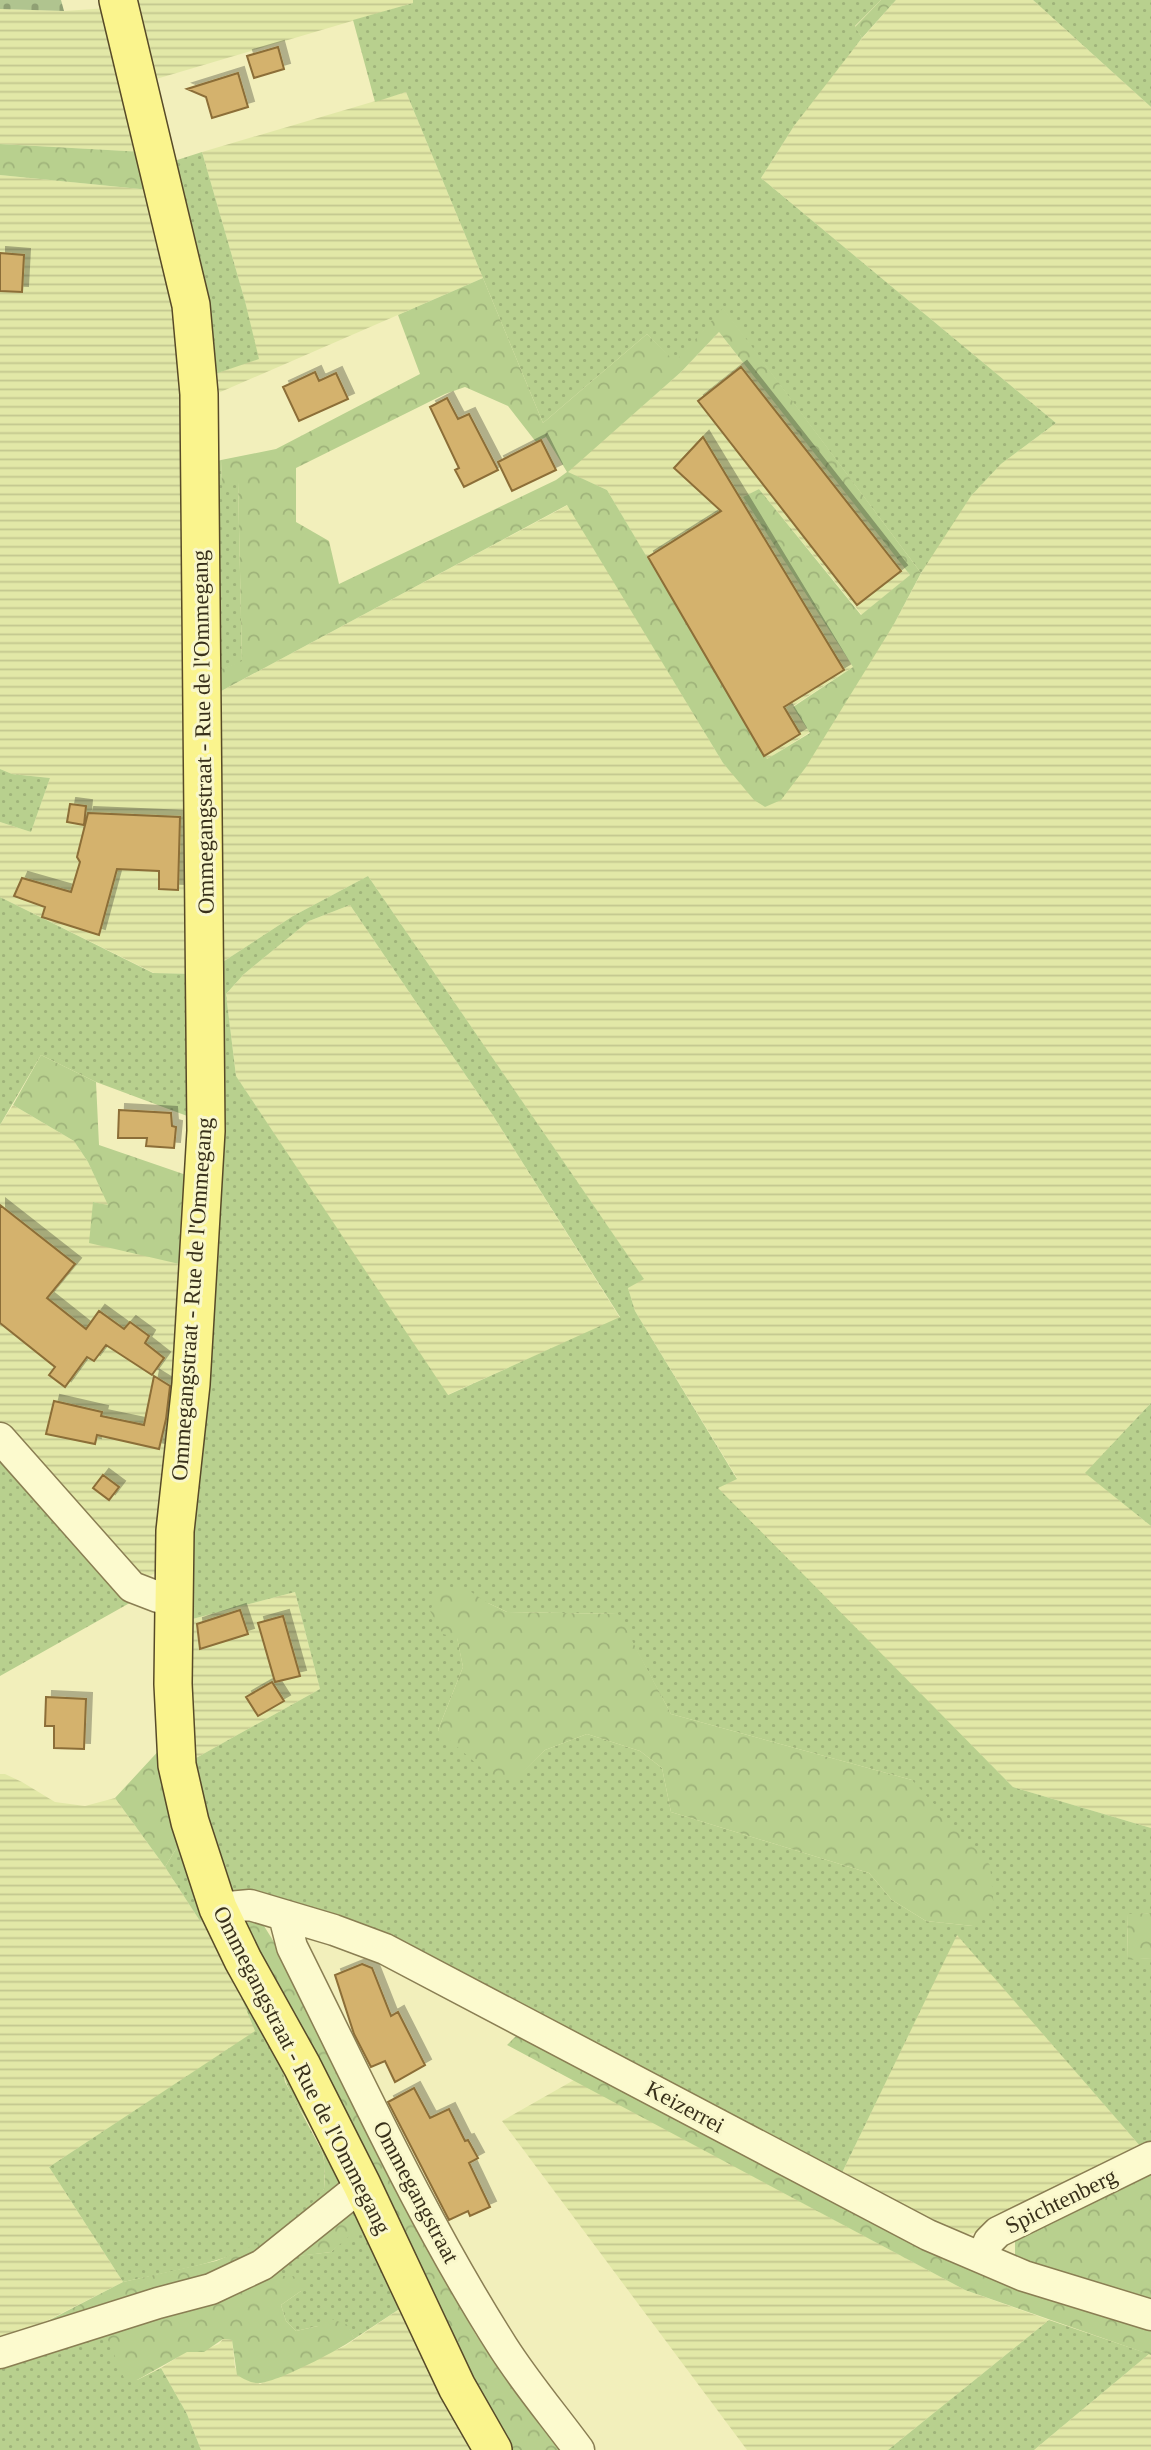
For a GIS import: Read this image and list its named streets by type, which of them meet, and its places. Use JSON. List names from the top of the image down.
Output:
{
  "streets": {
    "main road": ["Ommegangstraat - Rue de l'Ommegang"],
    "street": ["Keizerrei", "Ommegangstraat", "Spichtenberg"]
  },
  "crossings": [
    ["Ommegangstraat - Rue de l'Ommegang", "Keizerrei"],
    ["Keizerrei", "Ommegangstraat"],
    ["Keizerrei", "Spichtenberg"]
  ]
}
